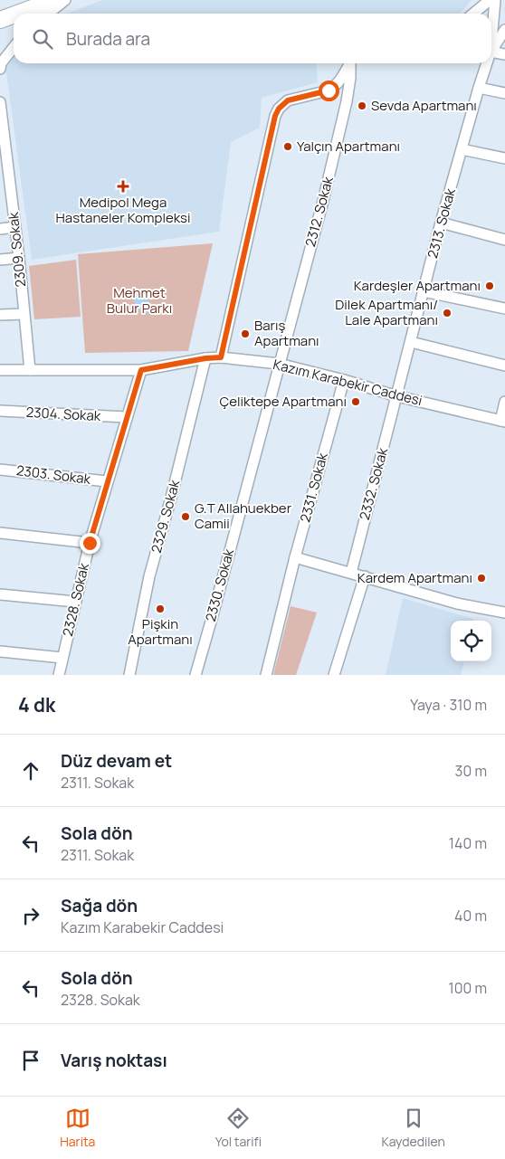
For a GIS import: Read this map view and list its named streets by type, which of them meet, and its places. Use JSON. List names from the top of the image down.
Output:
{
  "streets": {
    "street": [
      "2312. Sokak",
      "2313. Sokak",
      "2309. Sokak",
      "Kazım Karabekir Caddesi",
      "2304. Sokak",
      "2303. Sokak",
      "2332. Sokak",
      "2331. Sokak",
      "2329. Sokak",
      "2330. Sokak",
      "2328. Sokak"
    ]
  },
  "crossings": [
    ["2312. Sokak", "Kazım Karabekir Caddesi"],
    ["2312. Sokak", "2330. Sokak"],
    ["2313. Sokak", "Kazım Karabekir Caddesi"],
    ["2313. Sokak", "2332. Sokak"],
    ["2309. Sokak", "Kazım Karabekir Caddesi"],
    ["Kazım Karabekir Caddesi", "2332. Sokak"],
    ["Kazım Karabekir Caddesi", "2331. Sokak"],
    ["Kazım Karabekir Caddesi", "2329. Sokak"],
    ["Kazım Karabekir Caddesi", "2330. Sokak"],
    ["Kazım Karabekir Caddesi", "2328. Sokak"],
    ["2304. Sokak", "2328. Sokak"],
    ["2303. Sokak", "2328. Sokak"]
  ],
  "parks": ["Mehmet Bulur Parkı"],
  "places": {
    "other": [
      "Sevda Apartmanı",
      "Yalçın Apartmanı",
      "Kardeşler Apartmanı",
      "Dilek Apartmanı/ Lale Apartmanı",
      "Barış Apartmanı",
      "Çeliktepe Apartmanı",
      "G.T Allahuekber Camii",
      "Kardem Apartmanı",
      "Pişkin Apartmanı"
    ],
    "health": ["Medipol Mega Hastaneler Kompleksi"]
  },
  "page": {
    "search": "Burada ara",
    "heading": ["4 dk", "Yaya · 310 m"],
    "list": [
      ["Düz devam et", "2311. Sokak", "30 m"],
      ["Sola dön", "2311. Sokak", "140 m"],
      ["Sağa dön", "Kazım Karabekir Caddesi", "40 m"],
      ["Sola dön", "2328. Sokak", "100 m"],
      "Varış noktası"
    ],
    "nav": ["Harita", "Yol tarifi", "Kaydedilen"]
  }
}
